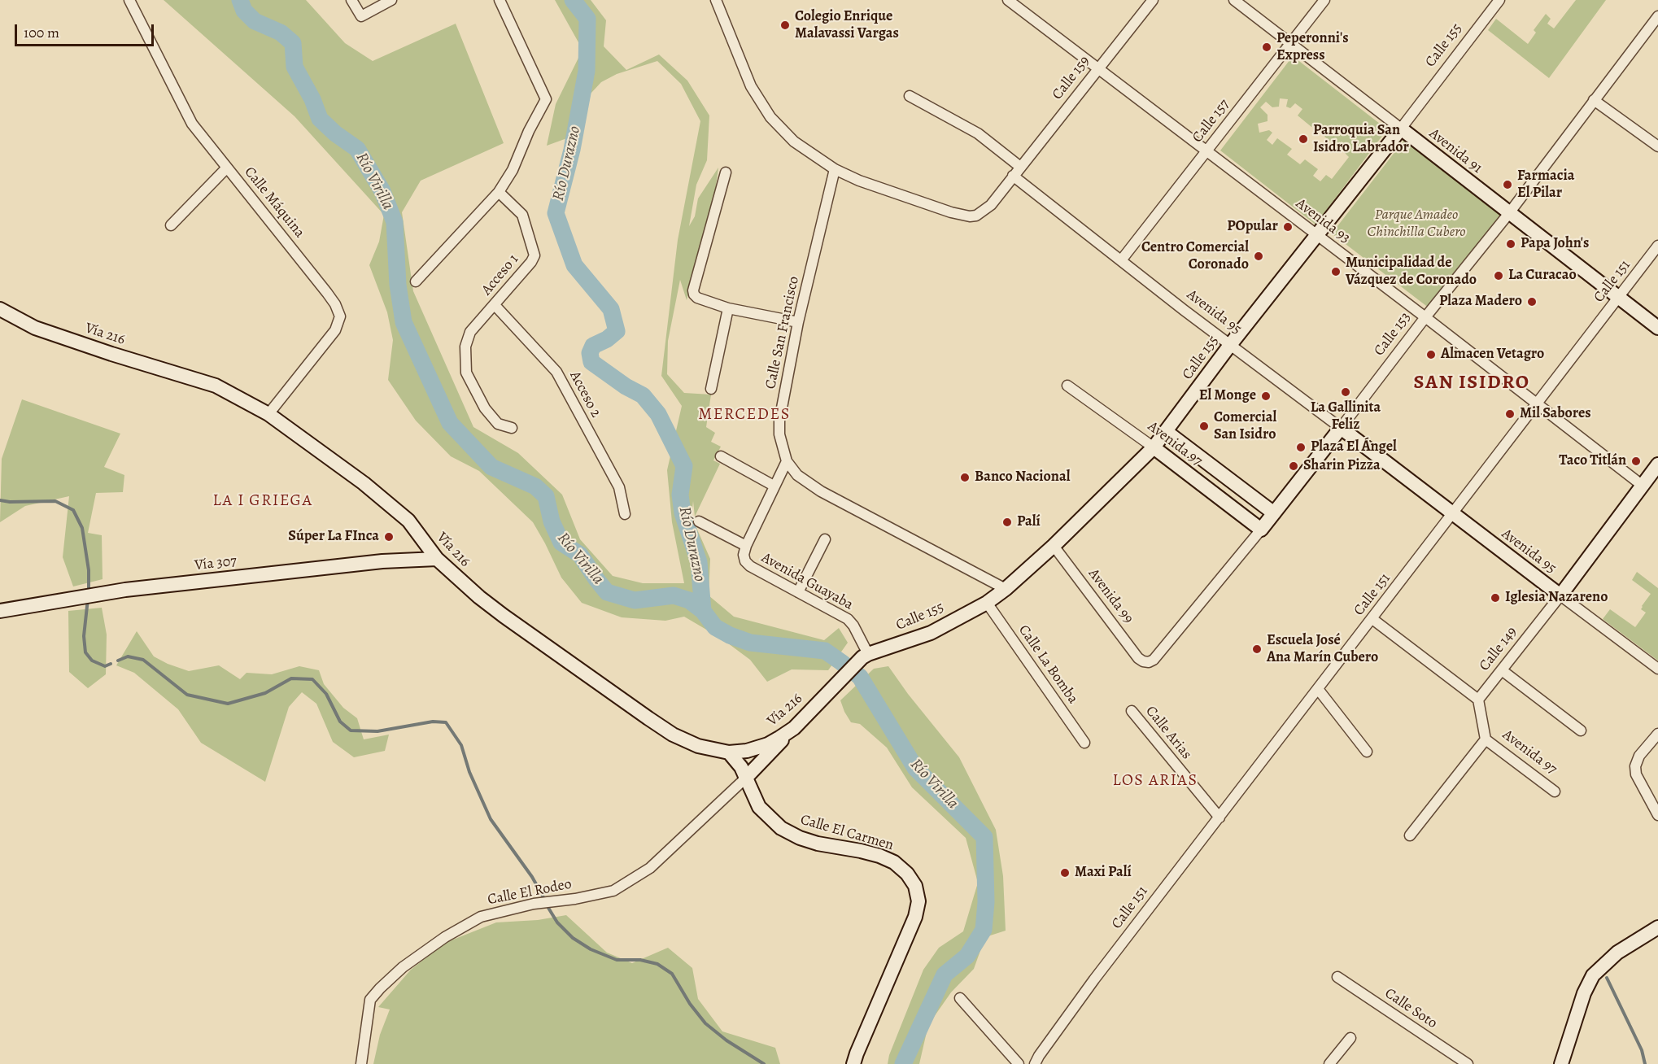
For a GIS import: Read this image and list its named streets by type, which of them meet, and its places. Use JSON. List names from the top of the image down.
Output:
{
  "streets": {
    "main road": [
      "Calle 155",
      "Avenida 91",
      "Avenida 95",
      "Vía 216",
      "Calle 153",
      "Avenida 97",
      "Vía 307",
      "Calle 149",
      "Calle El Carmen"
    ],
    "street": [
      "Calle 159",
      "Calle 157",
      "Calle Máquina",
      "Avenida 93",
      "Acceso 1",
      "Calle 151",
      "Calle San Francisco",
      "Acceso 2",
      "Avenida Guayaba",
      "Avenida 99",
      "Calle La Bomba",
      "Calle Arias",
      "Calle El Rodeo",
      "Calle Soto"
    ]
  },
  "crossings": [
    ["Calle 155", "Avenida 91"],
    ["Calle 155", "Avenida 93"],
    ["Calle 155", "Avenida 95"],
    ["Calle 155", "Calle San Francisco"],
    ["Calle 155", "Vía 216"],
    ["Calle 155", "Avenida 97"],
    ["Calle 155", "Avenida Guayaba"],
    ["Calle 155", "Avenida 99"],
    ["Calle 155", "Calle La Bomba"],
    ["Calle 159", "Avenida 93"],
    ["Calle 159", "Avenida 95"],
    ["Calle 157", "Avenida 91"],
    ["Calle 157", "Avenida 93"],
    ["Calle 157", "Avenida 95"],
    ["Avenida 91", "Calle 151"],
    ["Avenida 91", "Calle 153"],
    ["Calle Máquina", "Vía 216"],
    ["Avenida 93", "Calle 151"],
    ["Avenida 93", "Calle 153"],
    ["Avenida 93", "Calle 149"],
    ["Acceso 1", "Acceso 2"],
    ["Calle 151", "Avenida 95"],
    ["Calle 151", "Calle Arias"],
    ["Avenida 95", "Calle 153"],
    ["Avenida 95", "Calle 149"],
    ["Vía 216", "Vía 307"],
    ["Vía 216", "Avenida Guayaba"],
    ["Vía 216", "Calle El Carmen"],
    ["Calle 153", "Avenida 97"],
    ["Calle 153", "Avenida 99"],
    ["Calle El Carmen", "Calle El Rodeo"]
  ],
  "districts": [
    "SAN ISIDRO",
    "MERCEDES",
    "LA I GRIEGA",
    "LOS ARIAS"
  ],
  "water": ["Río Durazno", "Río Virilla"],
  "parks": ["Parque Amadeo Chinchilla Cubero"],
  "places": [
    "Colegio Enrique Malavassi Vargas",
    "Peperonni's Express",
    "Parroquia San Isidro Labrador",
    "Farmacia El Pilar",
    "POpular",
    "Papa John's",
    "Centro Comercial Coronado",
    "Municipalidad de Vázquez de Coronado",
    "La Curacao",
    "Plaza Madero",
    "Almacen Vetagro",
    "La Gallinita Feliz",
    "El Monge",
    "Mil Sabores",
    "Comercial San Isidro",
    "Plaza El Ángel",
    "Taco Titlán",
    "Sharin Pizza",
    "Banco Nacional",
    "Palí",
    "Súper La FInca",
    "Iglesia Nazareno",
    "Escuela José Ana Marín Cubero",
    "Maxi Palí"
  ],
  "scale_bar": "100 m"
}
